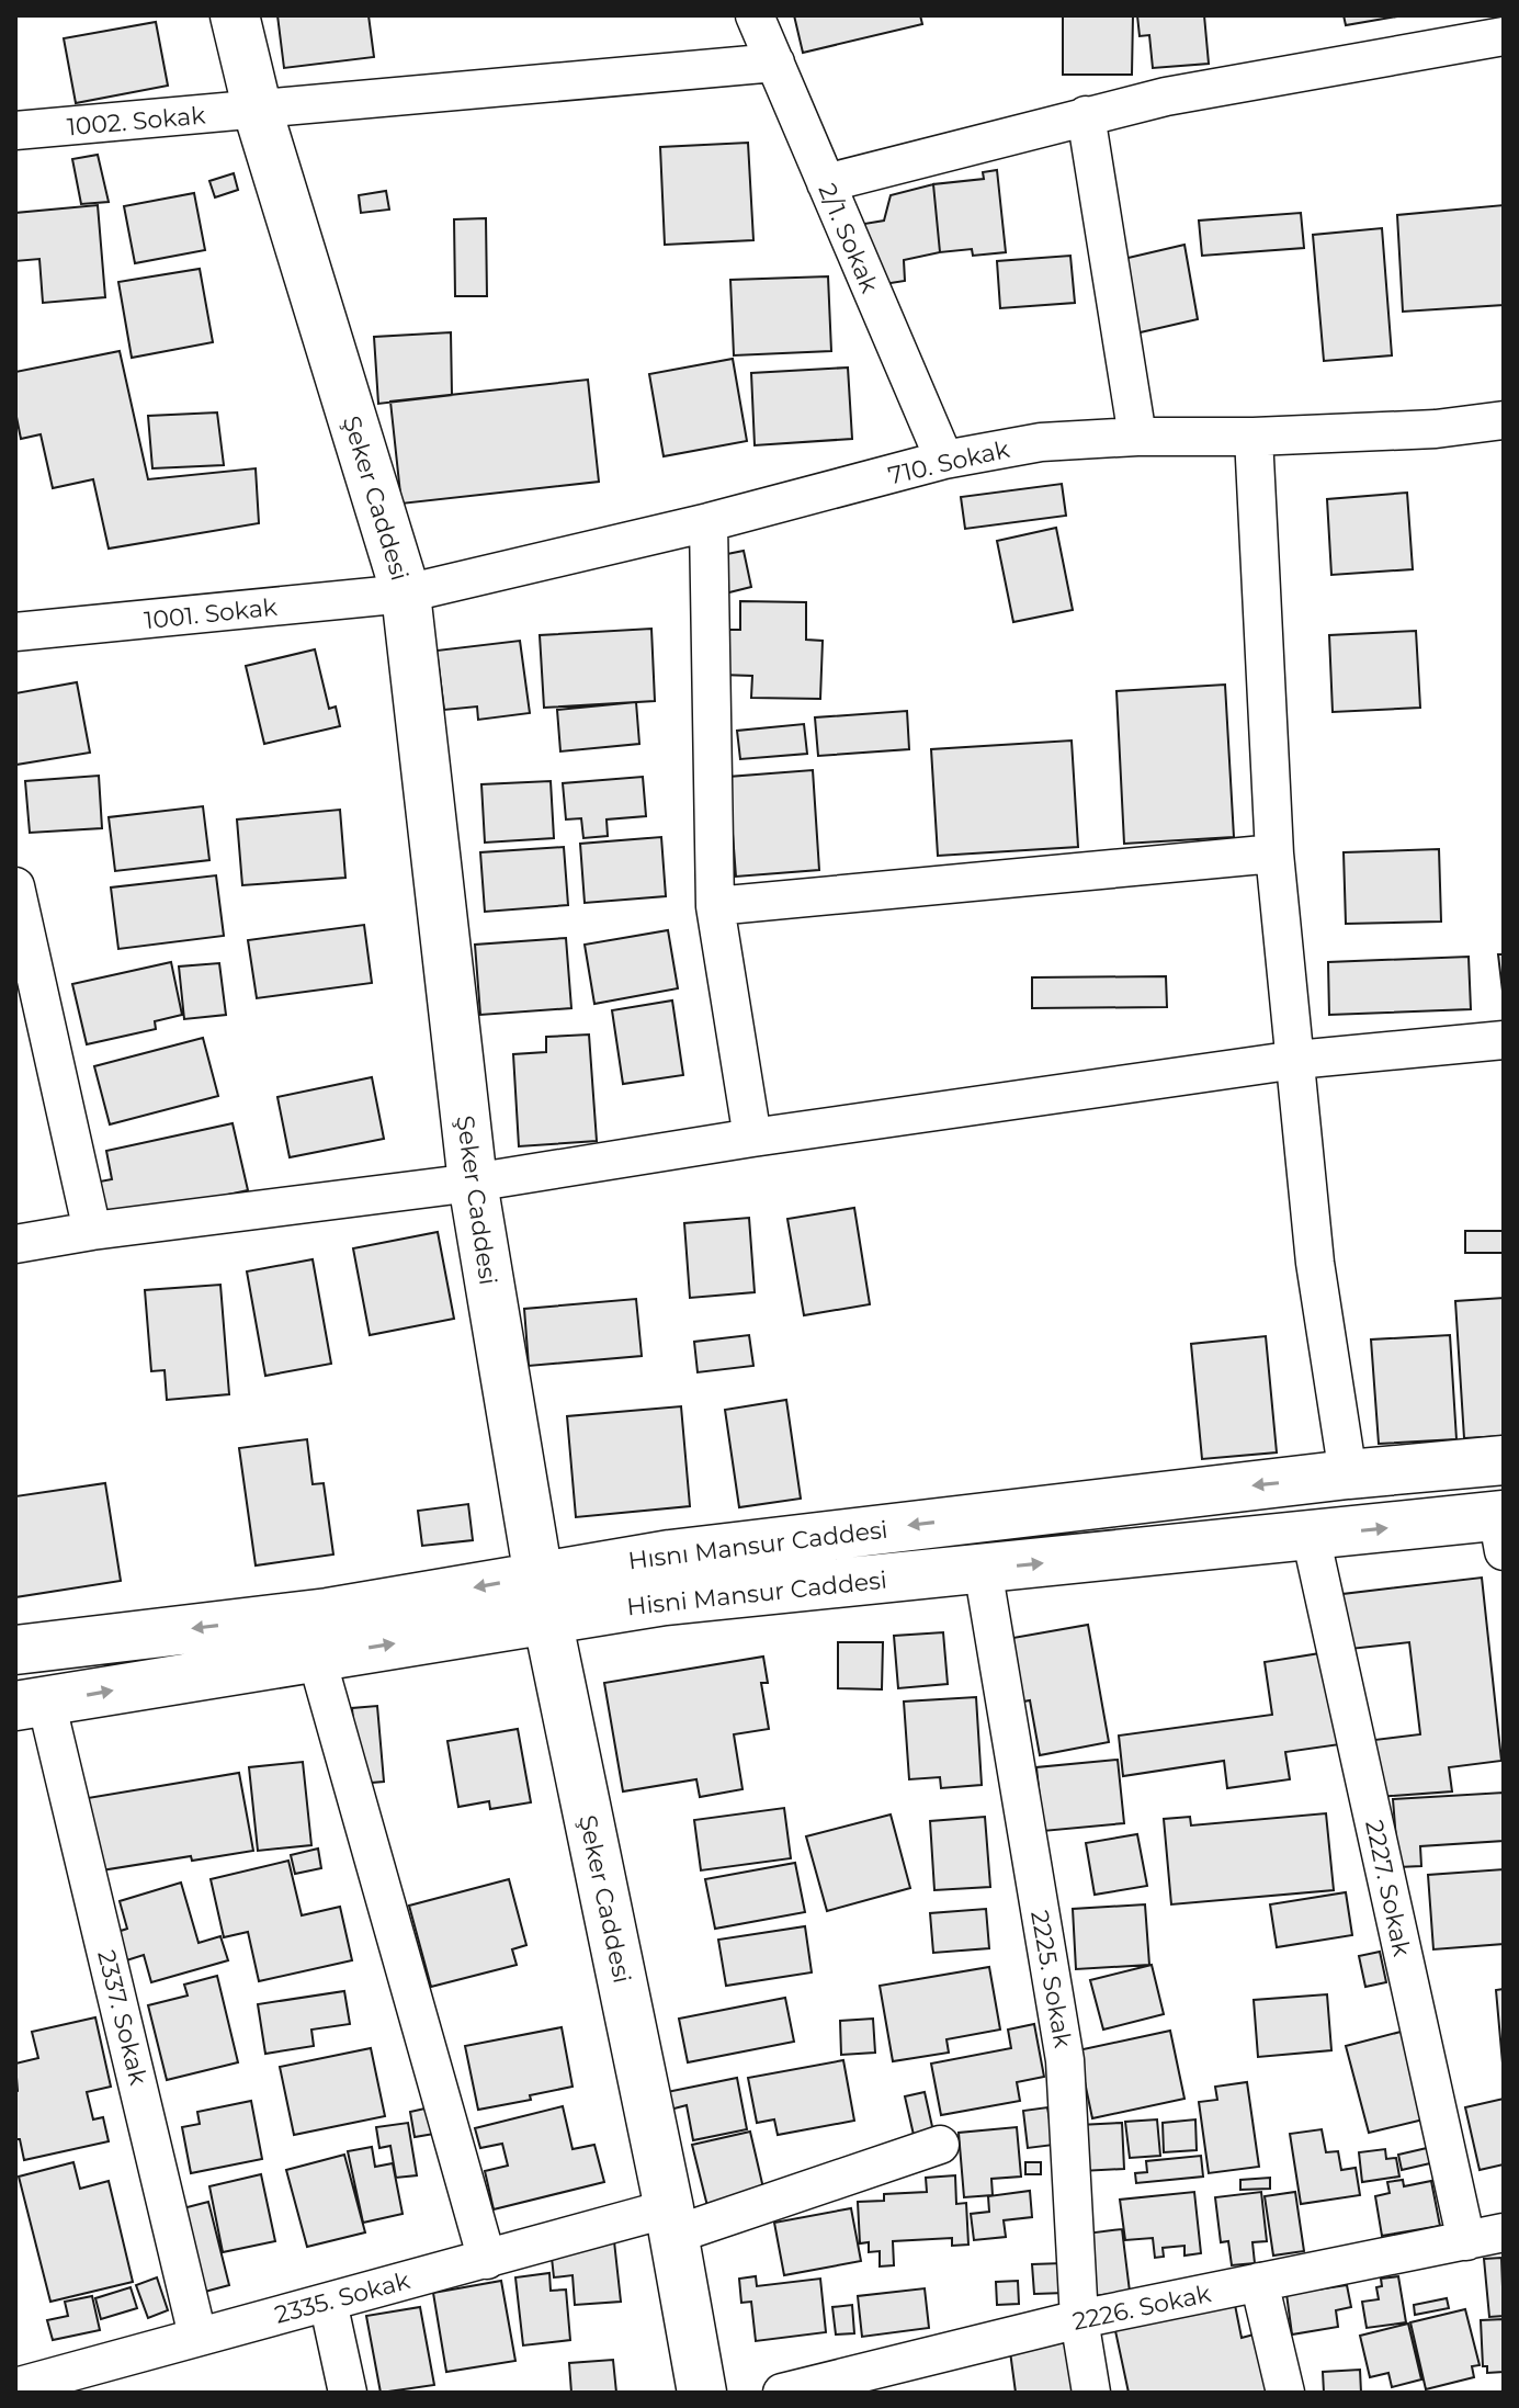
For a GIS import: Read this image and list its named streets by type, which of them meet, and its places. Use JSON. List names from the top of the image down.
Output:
{
  "streets": {
    "main road": ["Şeker Caddesi", "Hısnı Mansur Caddesi", "Hisni Mansur Caddesi"],
    "street": [
      "1002. Sokak",
      "2/1. Sokak",
      "710. Sokak",
      "1001. Sokak",
      "2227. Sokak",
      "2225. Sokak",
      "2337. Sokak",
      "2335. Sokak",
      "2226. Sokak"
    ]
  },
  "crossings": [
    ["1002. Sokak", "2/1. Sokak"],
    ["1002. Sokak", "Şeker Caddesi"],
    ["2/1. Sokak", "710. Sokak"],
    ["710. Sokak", "Şeker Caddesi"],
    ["710. Sokak", "1001. Sokak"],
    ["Şeker Caddesi", "1001. Sokak"],
    ["Şeker Caddesi", "Hısnı Mansur Caddesi"],
    ["Şeker Caddesi", "Hisni Mansur Caddesi"],
    ["Şeker Caddesi", "2335. Sokak"],
    ["Hısnı Mansur Caddesi", "Hisni Mansur Caddesi"],
    ["Hisni Mansur Caddesi", "2227. Sokak"],
    ["Hisni Mansur Caddesi", "2225. Sokak"],
    ["Hisni Mansur Caddesi", "2337. Sokak"],
    ["2227. Sokak", "2226. Sokak"],
    ["2225. Sokak", "2226. Sokak"],
    ["2337. Sokak", "2335. Sokak"]
  ],
  "one_way": ["Hısnı Mansur Caddesi", "Hisni Mansur Caddesi"]
}
